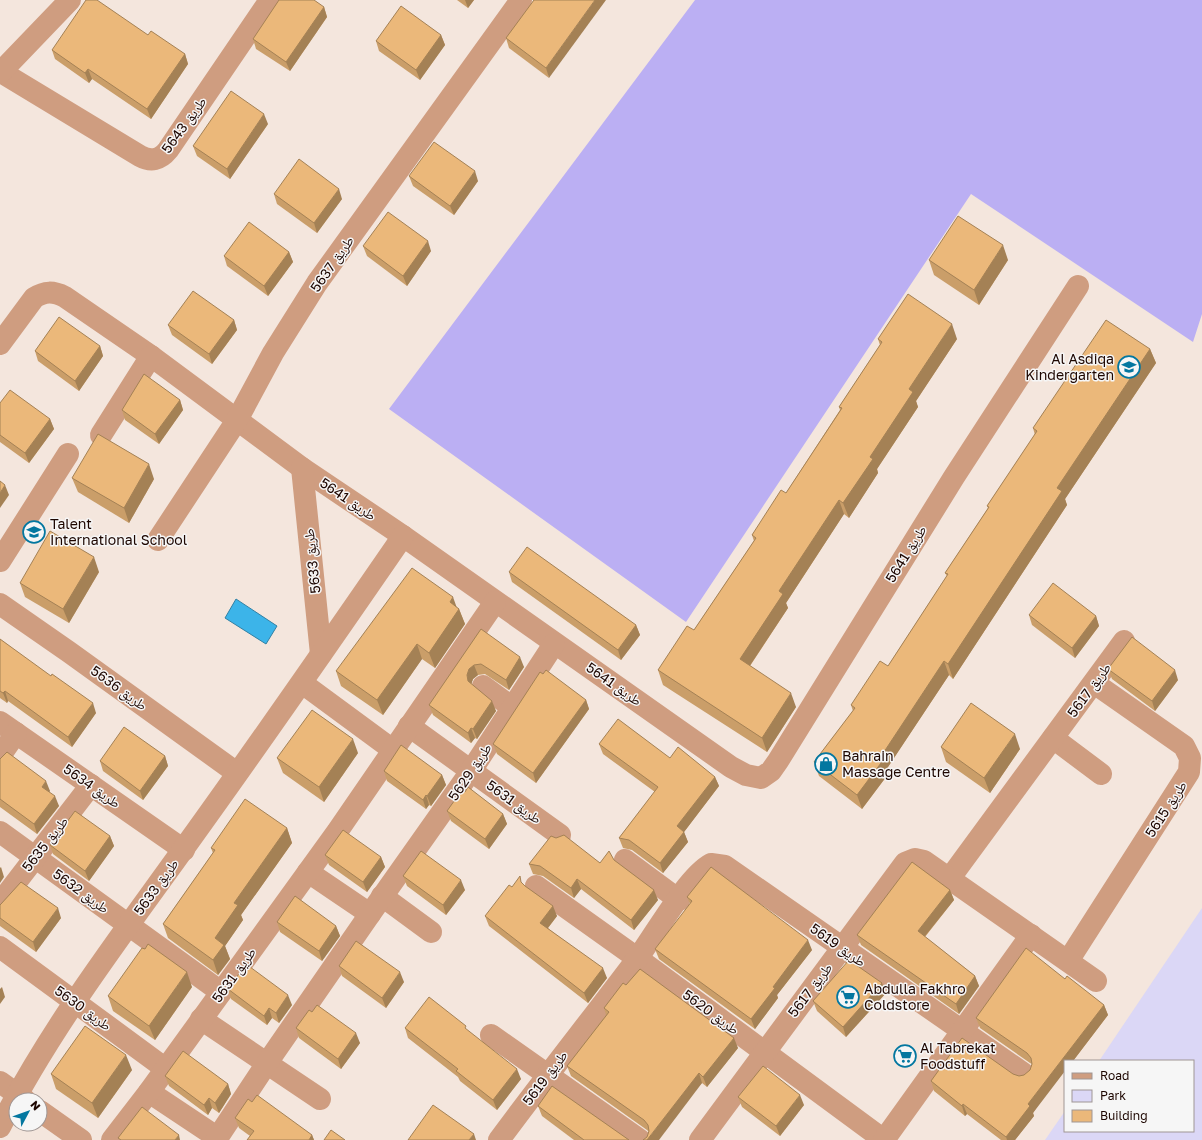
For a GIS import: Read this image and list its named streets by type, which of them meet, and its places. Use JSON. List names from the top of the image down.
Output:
{
  "streets": {
    "street": [
      "طريق 5643",
      "طريق 5637",
      "طريق 5641",
      "طريق 5633",
      "طريق 5636",
      "طريق 5617",
      "طريق 5629",
      "طريق 5634",
      "طريق 5631",
      "طريق 5615",
      "طريق 5635",
      "طريق 5632",
      "طريق 5619",
      "طريق 5630",
      "طريق 5620"
    ]
  },
  "crossings": [
    ["طريق 5637", "طريق 5641"],
    ["طريق 5641", "طريق 5633"],
    ["طريق 5641", "طريق 5629"],
    ["طريق 5641", "طريق 5631"],
    ["طريق 5633", "طريق 5636"],
    ["طريق 5633", "طريق 5634"],
    ["طريق 5633", "طريق 5632"],
    ["طريق 5633", "طريق 5630"],
    ["طريق 5617", "طريق 5615"],
    ["طريق 5617", "طريق 5619"],
    ["طريق 5617", "طريق 5620"],
    ["طريق 5629", "طريق 5631"],
    ["طريق 5634", "طريق 5635"],
    ["طريق 5631", "طريق 5632"],
    ["طريق 5631", "طريق 5630"],
    ["طريق 5635", "طريق 5632"],
    ["طريق 5619", "طريق 5620"]
  ],
  "places": {
    "school or university": ["Al Asdiqa Kindergarten", "Talent International School"],
    "shop": ["Bahrain Massage Centre"],
    "supermarket": ["Abdulla Fakhro Coldstore", "Al Tabrekat Foodstuff"]
  },
  "legend": ["Road", "Park", "Building"],
  "north": "top right"
}
